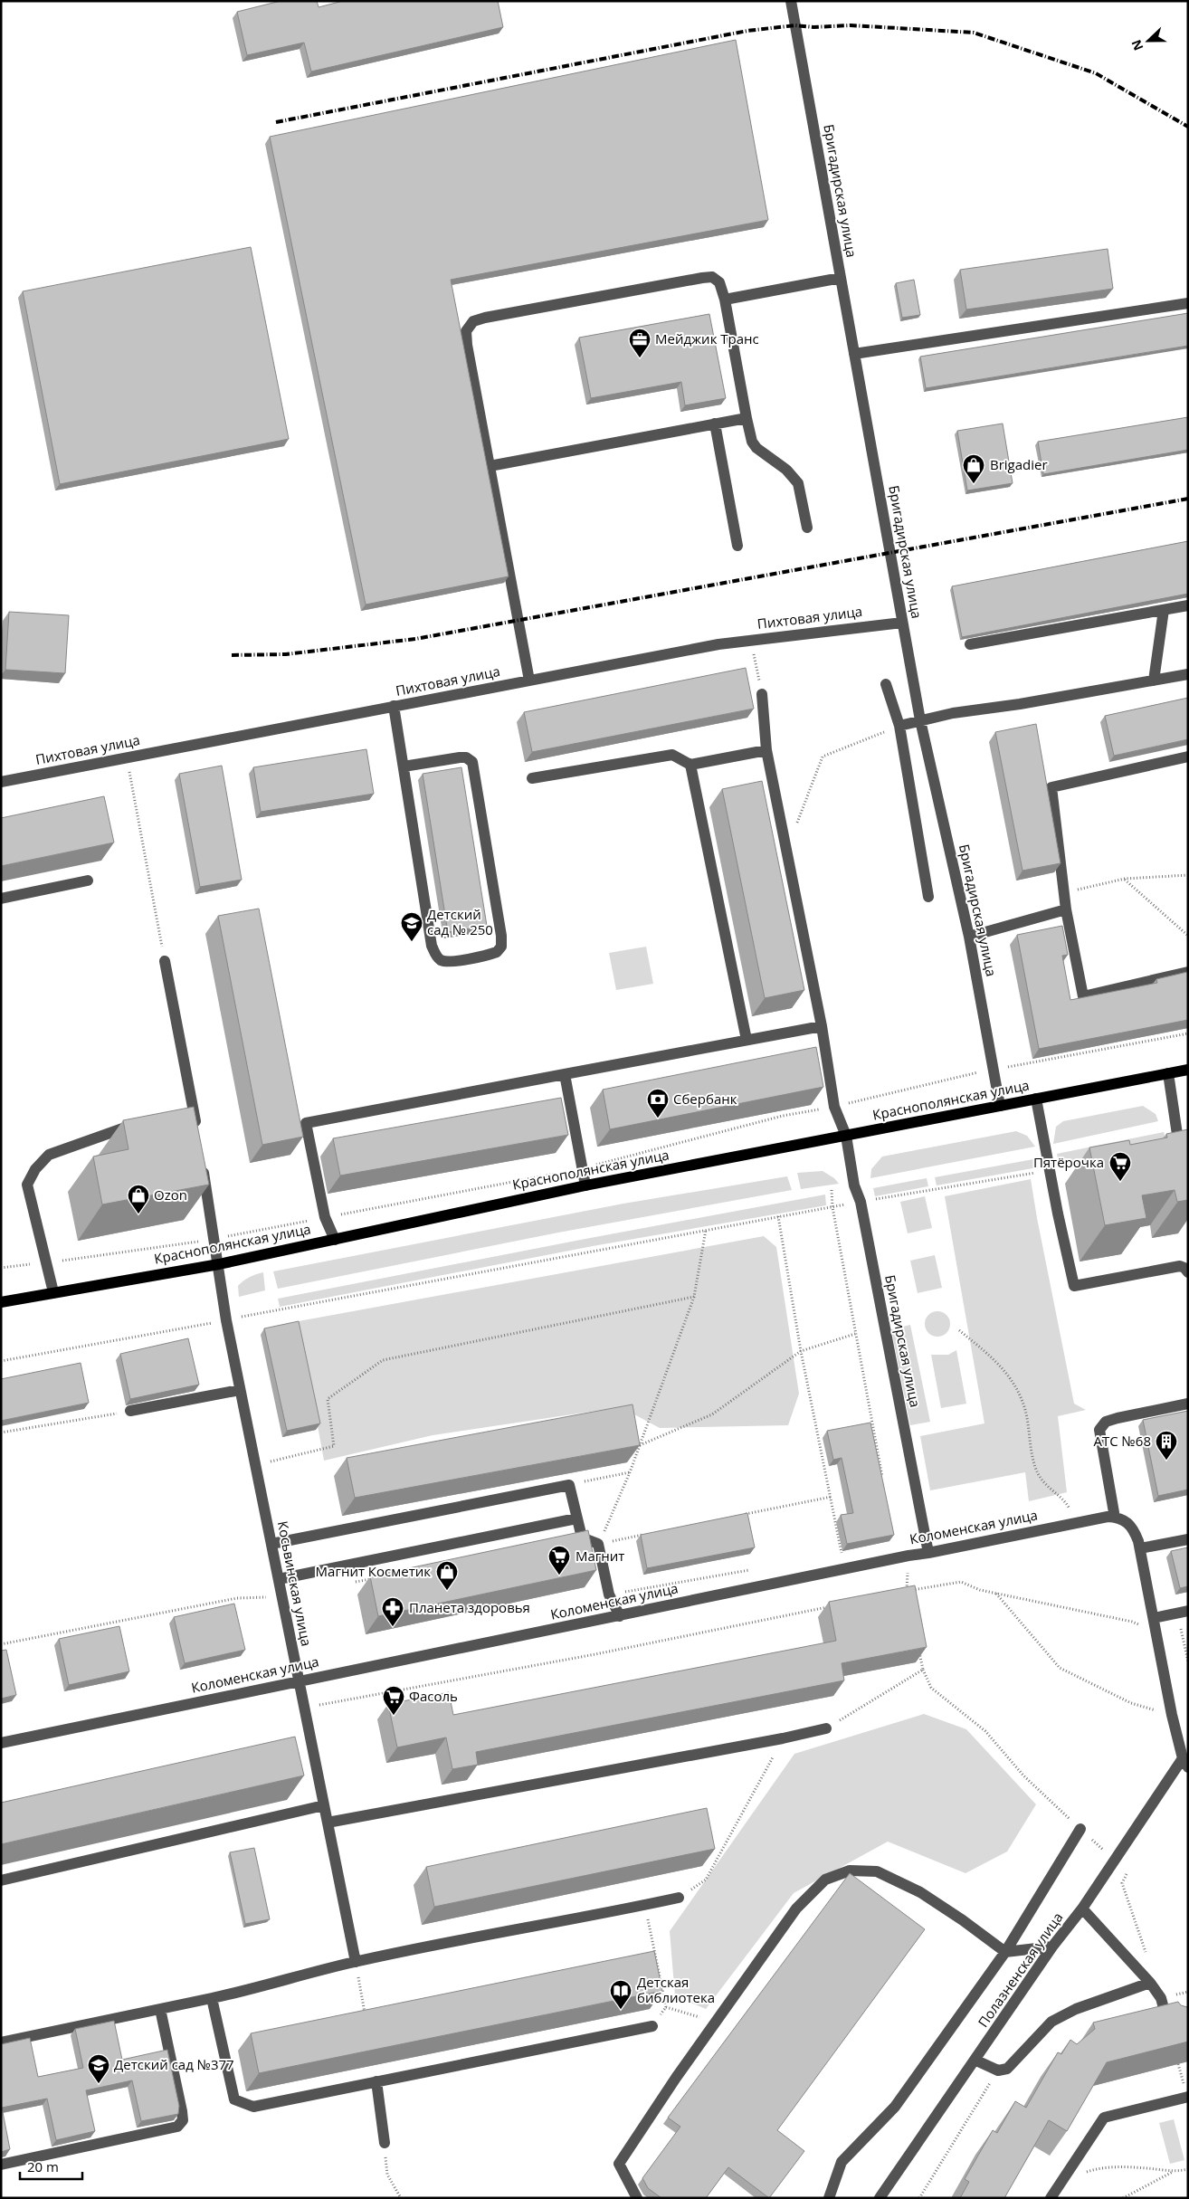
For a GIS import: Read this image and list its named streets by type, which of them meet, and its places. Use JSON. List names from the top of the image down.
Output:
{
  "streets": {
    "main road": ["Краснополянская улица"],
    "street": [
      "Бригадирская улица",
      "Пихтовая улица",
      "Коломенская улица",
      "Косьвинская улица",
      "Полазненская улица"
    ]
  },
  "crossings": [
    ["Бригадирская улица", "Пихтовая улица"],
    ["Бригадирская улица", "Краснополянская улица"],
    ["Бригадирская улица", "Коломенская улица"],
    ["Краснополянская улица", "Косьвинская улица"],
    ["Коломенская улица", "Косьвинская улица"]
  ],
  "places": {
    "office": ["Мейджик Транс"],
    "shop": ["Brigadier", "Ozon", "Магнит Косметик"],
    "school or university": ["Детский сад № 250", "Детский сад №377"],
    "bank": ["Сбербанк"],
    "supermarket": ["Пятёрочка", "Магнит", "Фасоль"],
    "building": ["АТС №68"],
    "pharmacy": ["Планета здоровья"],
    "library": ["Детская библиотека"]
  },
  "scale_bar": "20 m",
  "north": "left"
}
